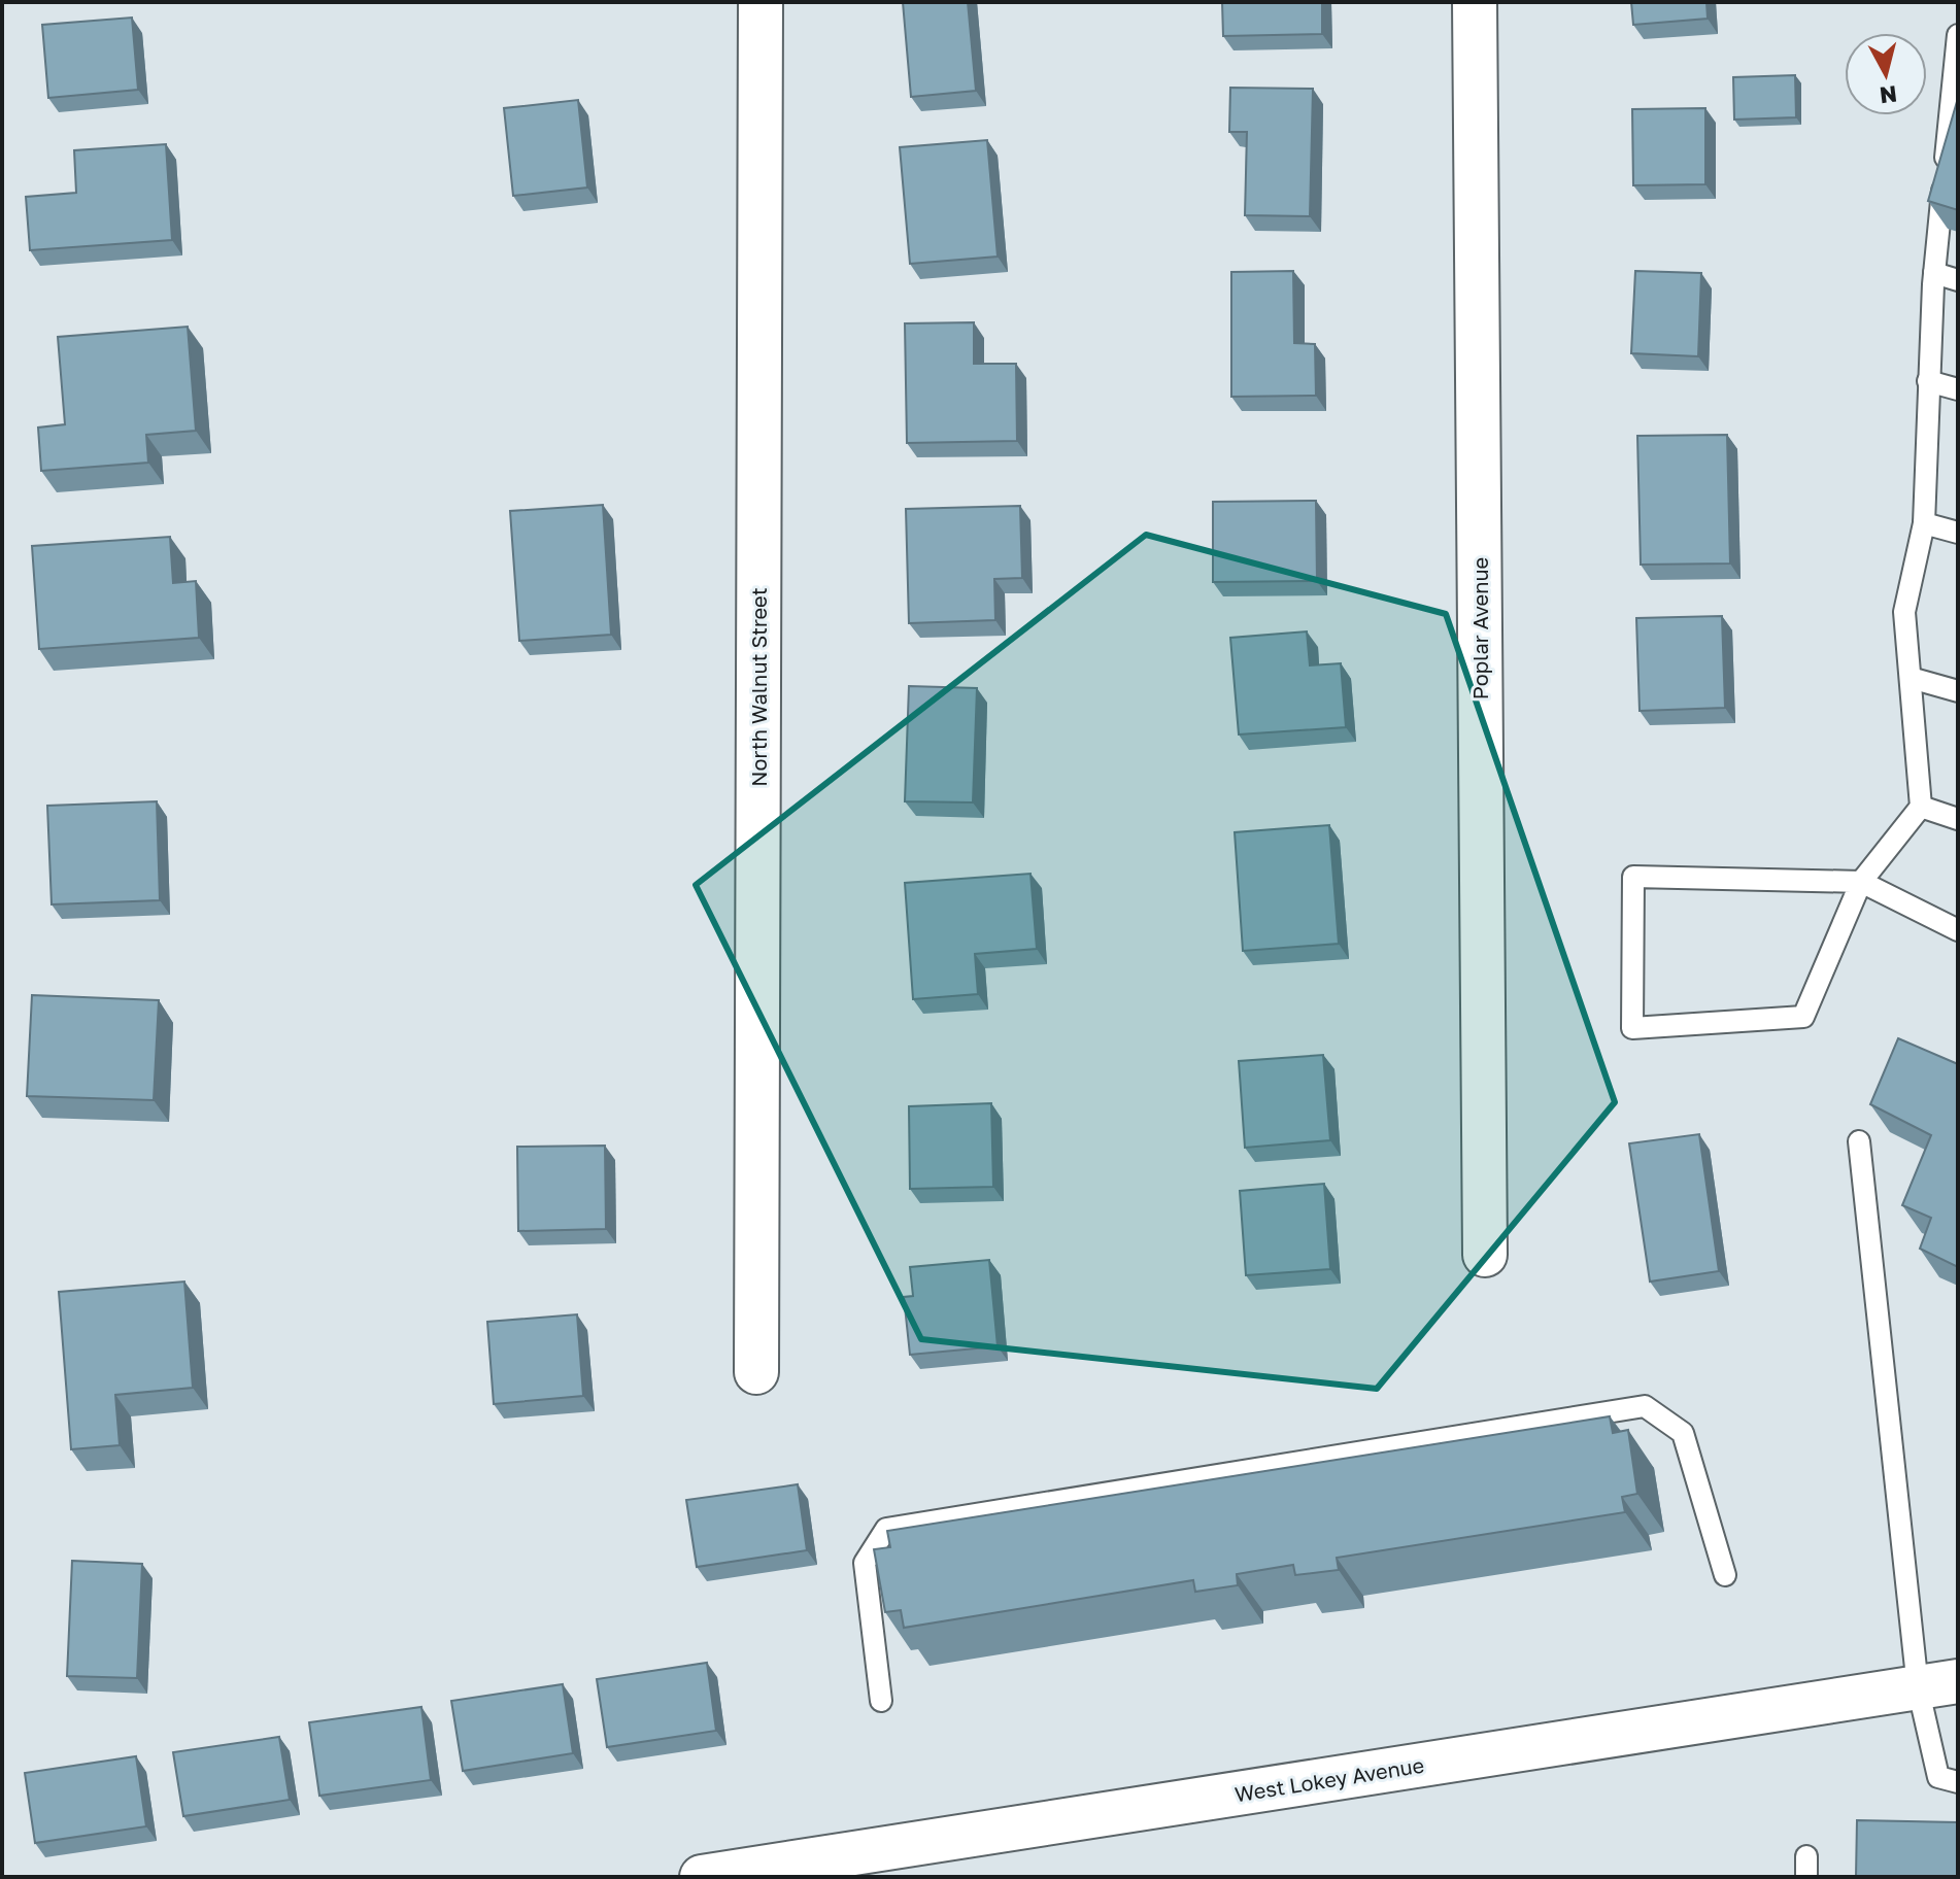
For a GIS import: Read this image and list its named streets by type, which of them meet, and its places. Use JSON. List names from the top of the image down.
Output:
{
  "streets": {
    "street": ["Poplar Avenue", "North Walnut Street", "West Lokey Avenue"]
  },
  "north": "bottom"
}
